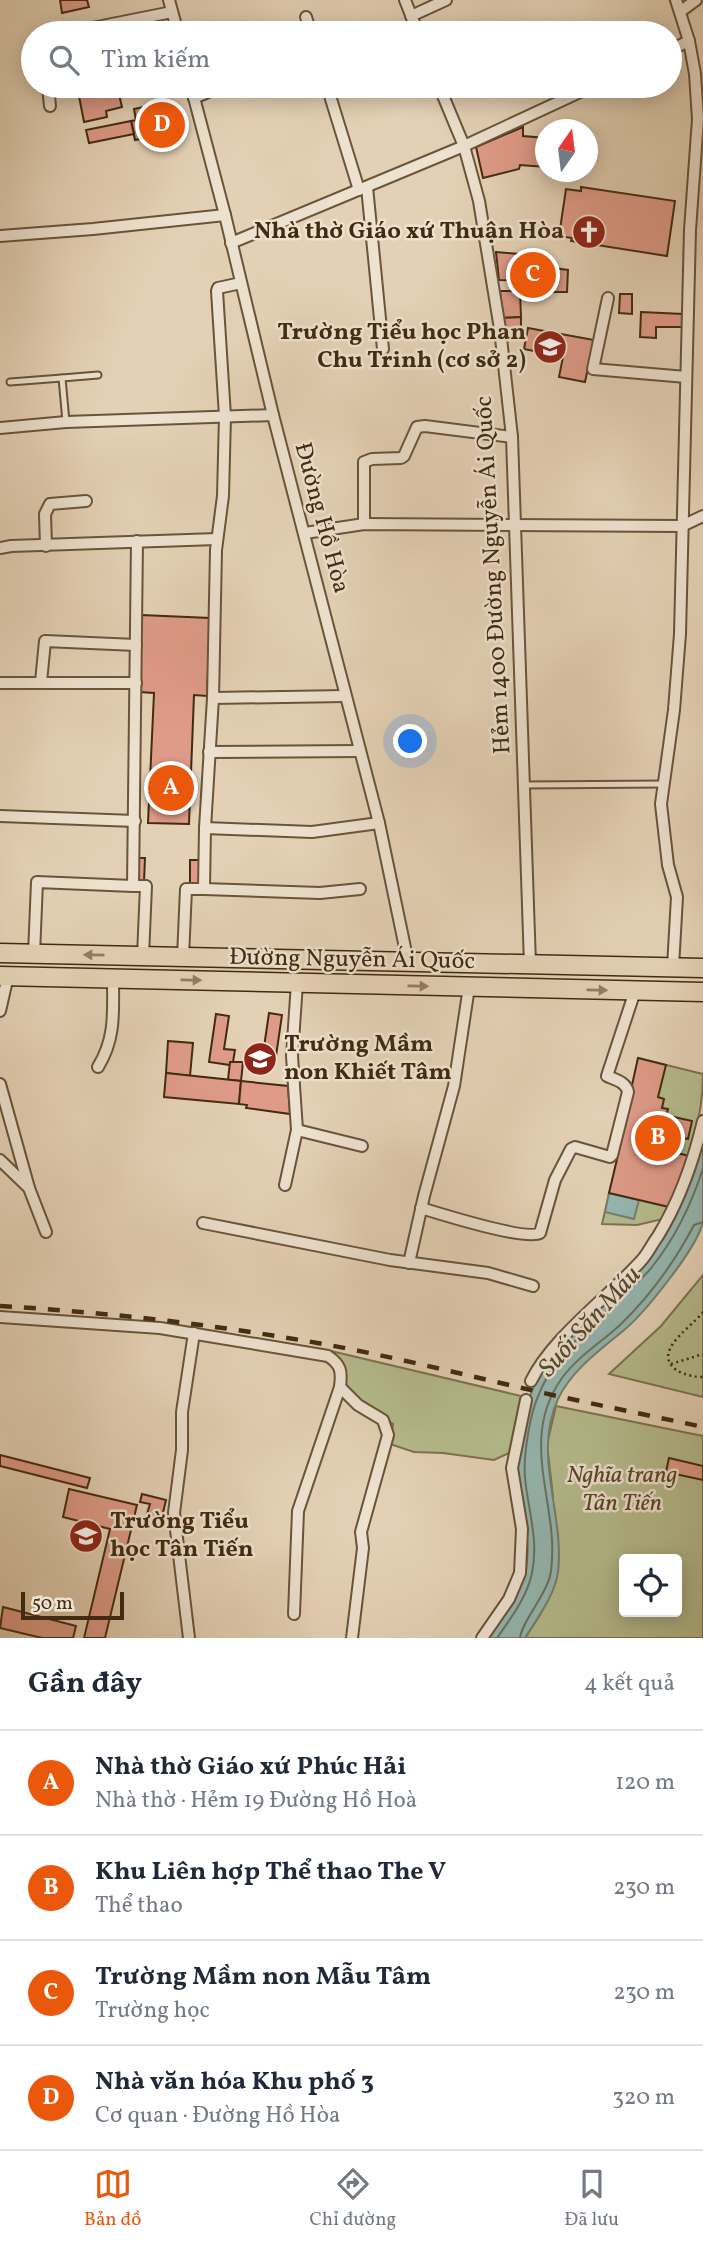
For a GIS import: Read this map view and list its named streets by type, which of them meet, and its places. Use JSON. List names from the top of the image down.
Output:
{
  "streets": {
    "main road": ["Đường Nguyễn Ái Quốc"],
    "street": ["Đường Hồ Hòa", "Hẻm 1400 Đường Nguyễn Ái Quốc"]
  },
  "crossings": [
    ["Đường Hồ Hòa", "Đường Nguyễn Ái Quốc"],
    ["Hẻm 1400 Đường Nguyễn Ái Quốc", "Đường Nguyễn Ái Quốc"]
  ],
  "water": ["Suối Săn Máu"],
  "parks": ["Nghĩa trang Tân Tiến"],
  "places": {
    "church": ["Nhà thờ Giáo xứ Thuận Hòa"],
    "school or university": ["Trường Tiểu học Phan Chu Trinh (cơ sở 2)", "Trường Mầm non Khiết Tâm", "Trường Tiểu học Tân Tiến"]
  },
  "scale_bar": "50 m",
  "north": "top",
  "page": {
    "search": "Tìm kiếm",
    "pins": [
      "D",
      "C",
      "A",
      "B"
    ],
    "scale": "50 m",
    "heading": ["Gần đây", "4 kết quả"],
    "list": [
      {
        "mark": "A",
        "name": "Nhà thờ Giáo xứ Phúc Hải",
        "note": "Nhà thờ · Hẻm 19 Đường Hồ Hoà",
        "value": "120 m"
      },
      {
        "mark": "B",
        "name": "Khu Liên hợp Thể thao The V",
        "note": "Thể thao",
        "value": "230 m"
      },
      {
        "mark": "C",
        "name": "Trường Mầm non Mẫu Tâm",
        "note": "Trường học",
        "value": "230 m"
      },
      {
        "mark": "D",
        "name": "Nhà văn hóa Khu phố 3",
        "note": "Cơ quan · Đường Hồ Hòa",
        "value": "320 m"
      }
    ],
    "nav": ["Bản đồ", "Chỉ đường", "Đã lưu"]
  }
}
